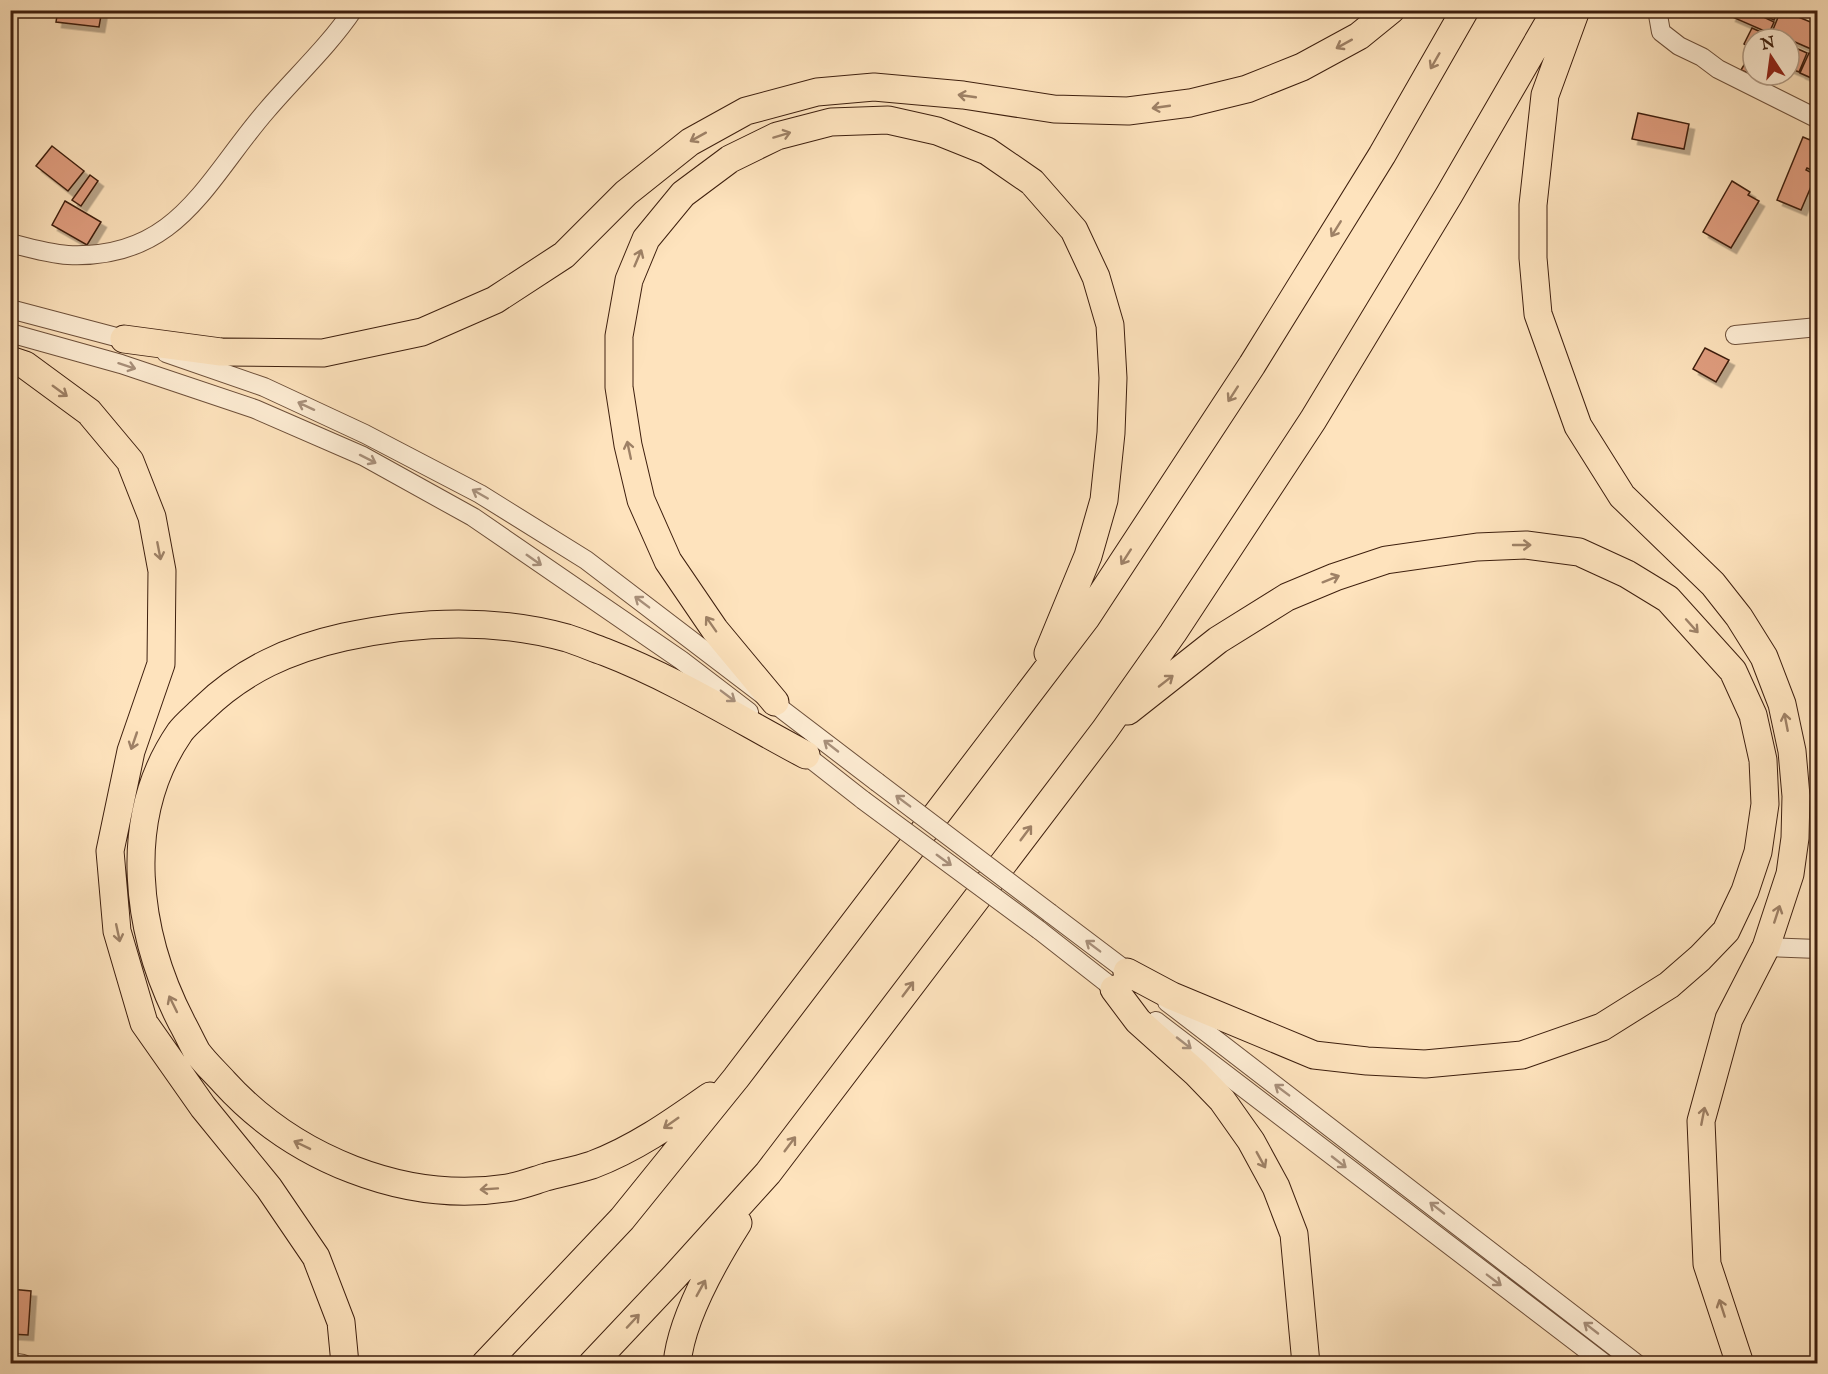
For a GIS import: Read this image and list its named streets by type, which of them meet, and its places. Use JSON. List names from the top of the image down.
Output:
{
  "north": "top"
}
